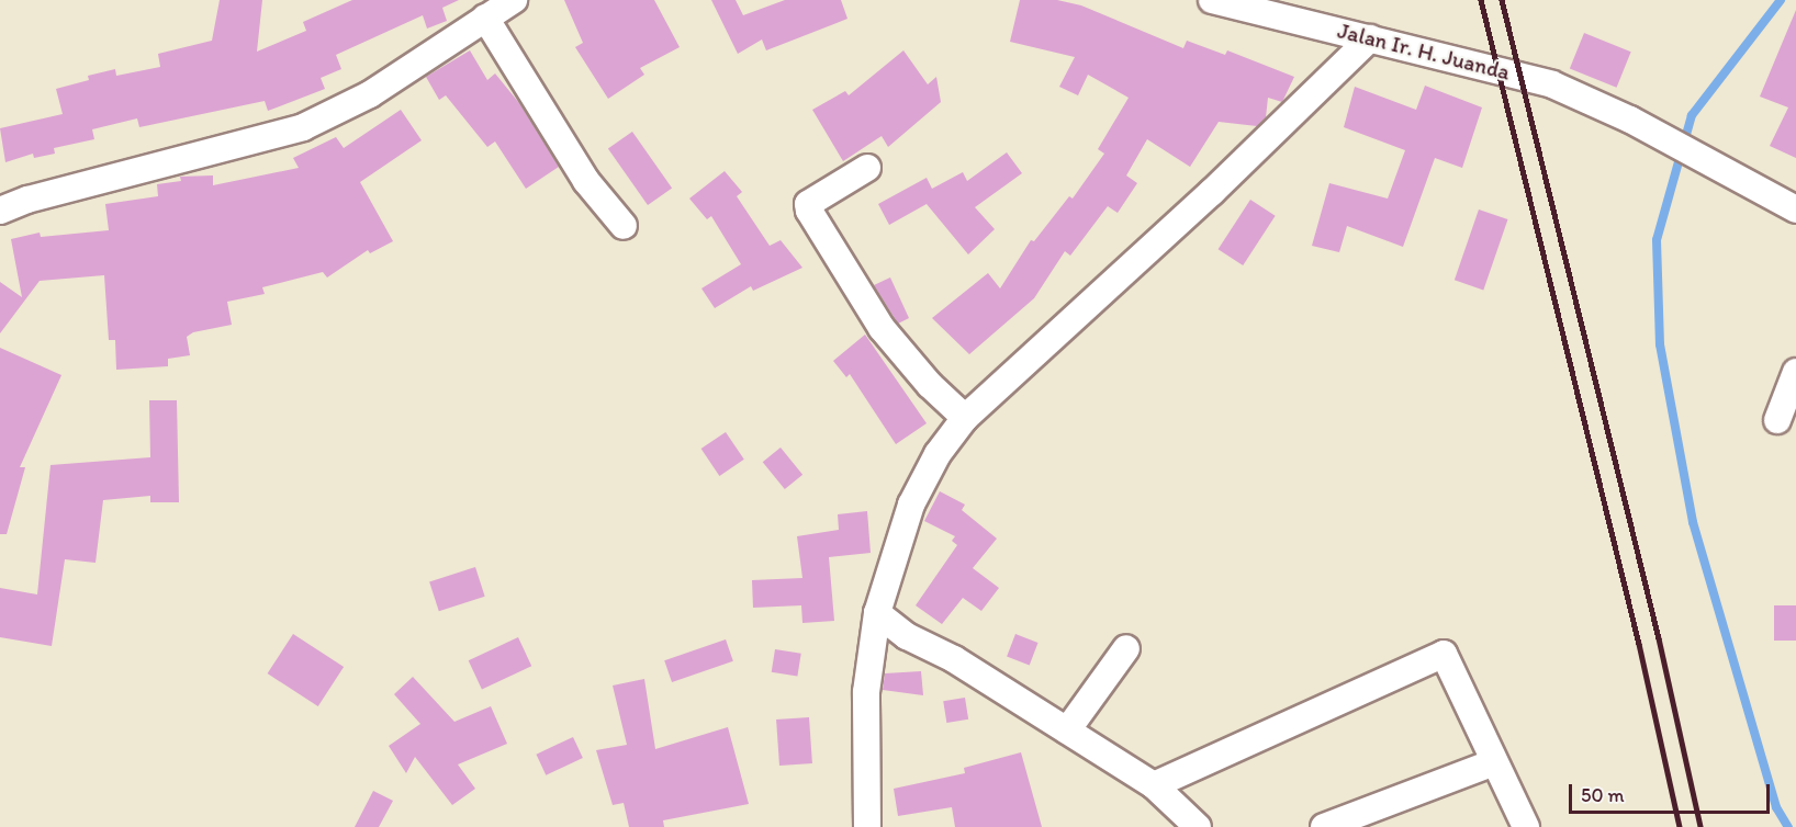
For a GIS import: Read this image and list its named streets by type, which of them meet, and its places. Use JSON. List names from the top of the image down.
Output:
{
  "streets": {
    "street": ["Jalan Ir. H. Juanda"]
  },
  "scale_bar": "50 m"
}
